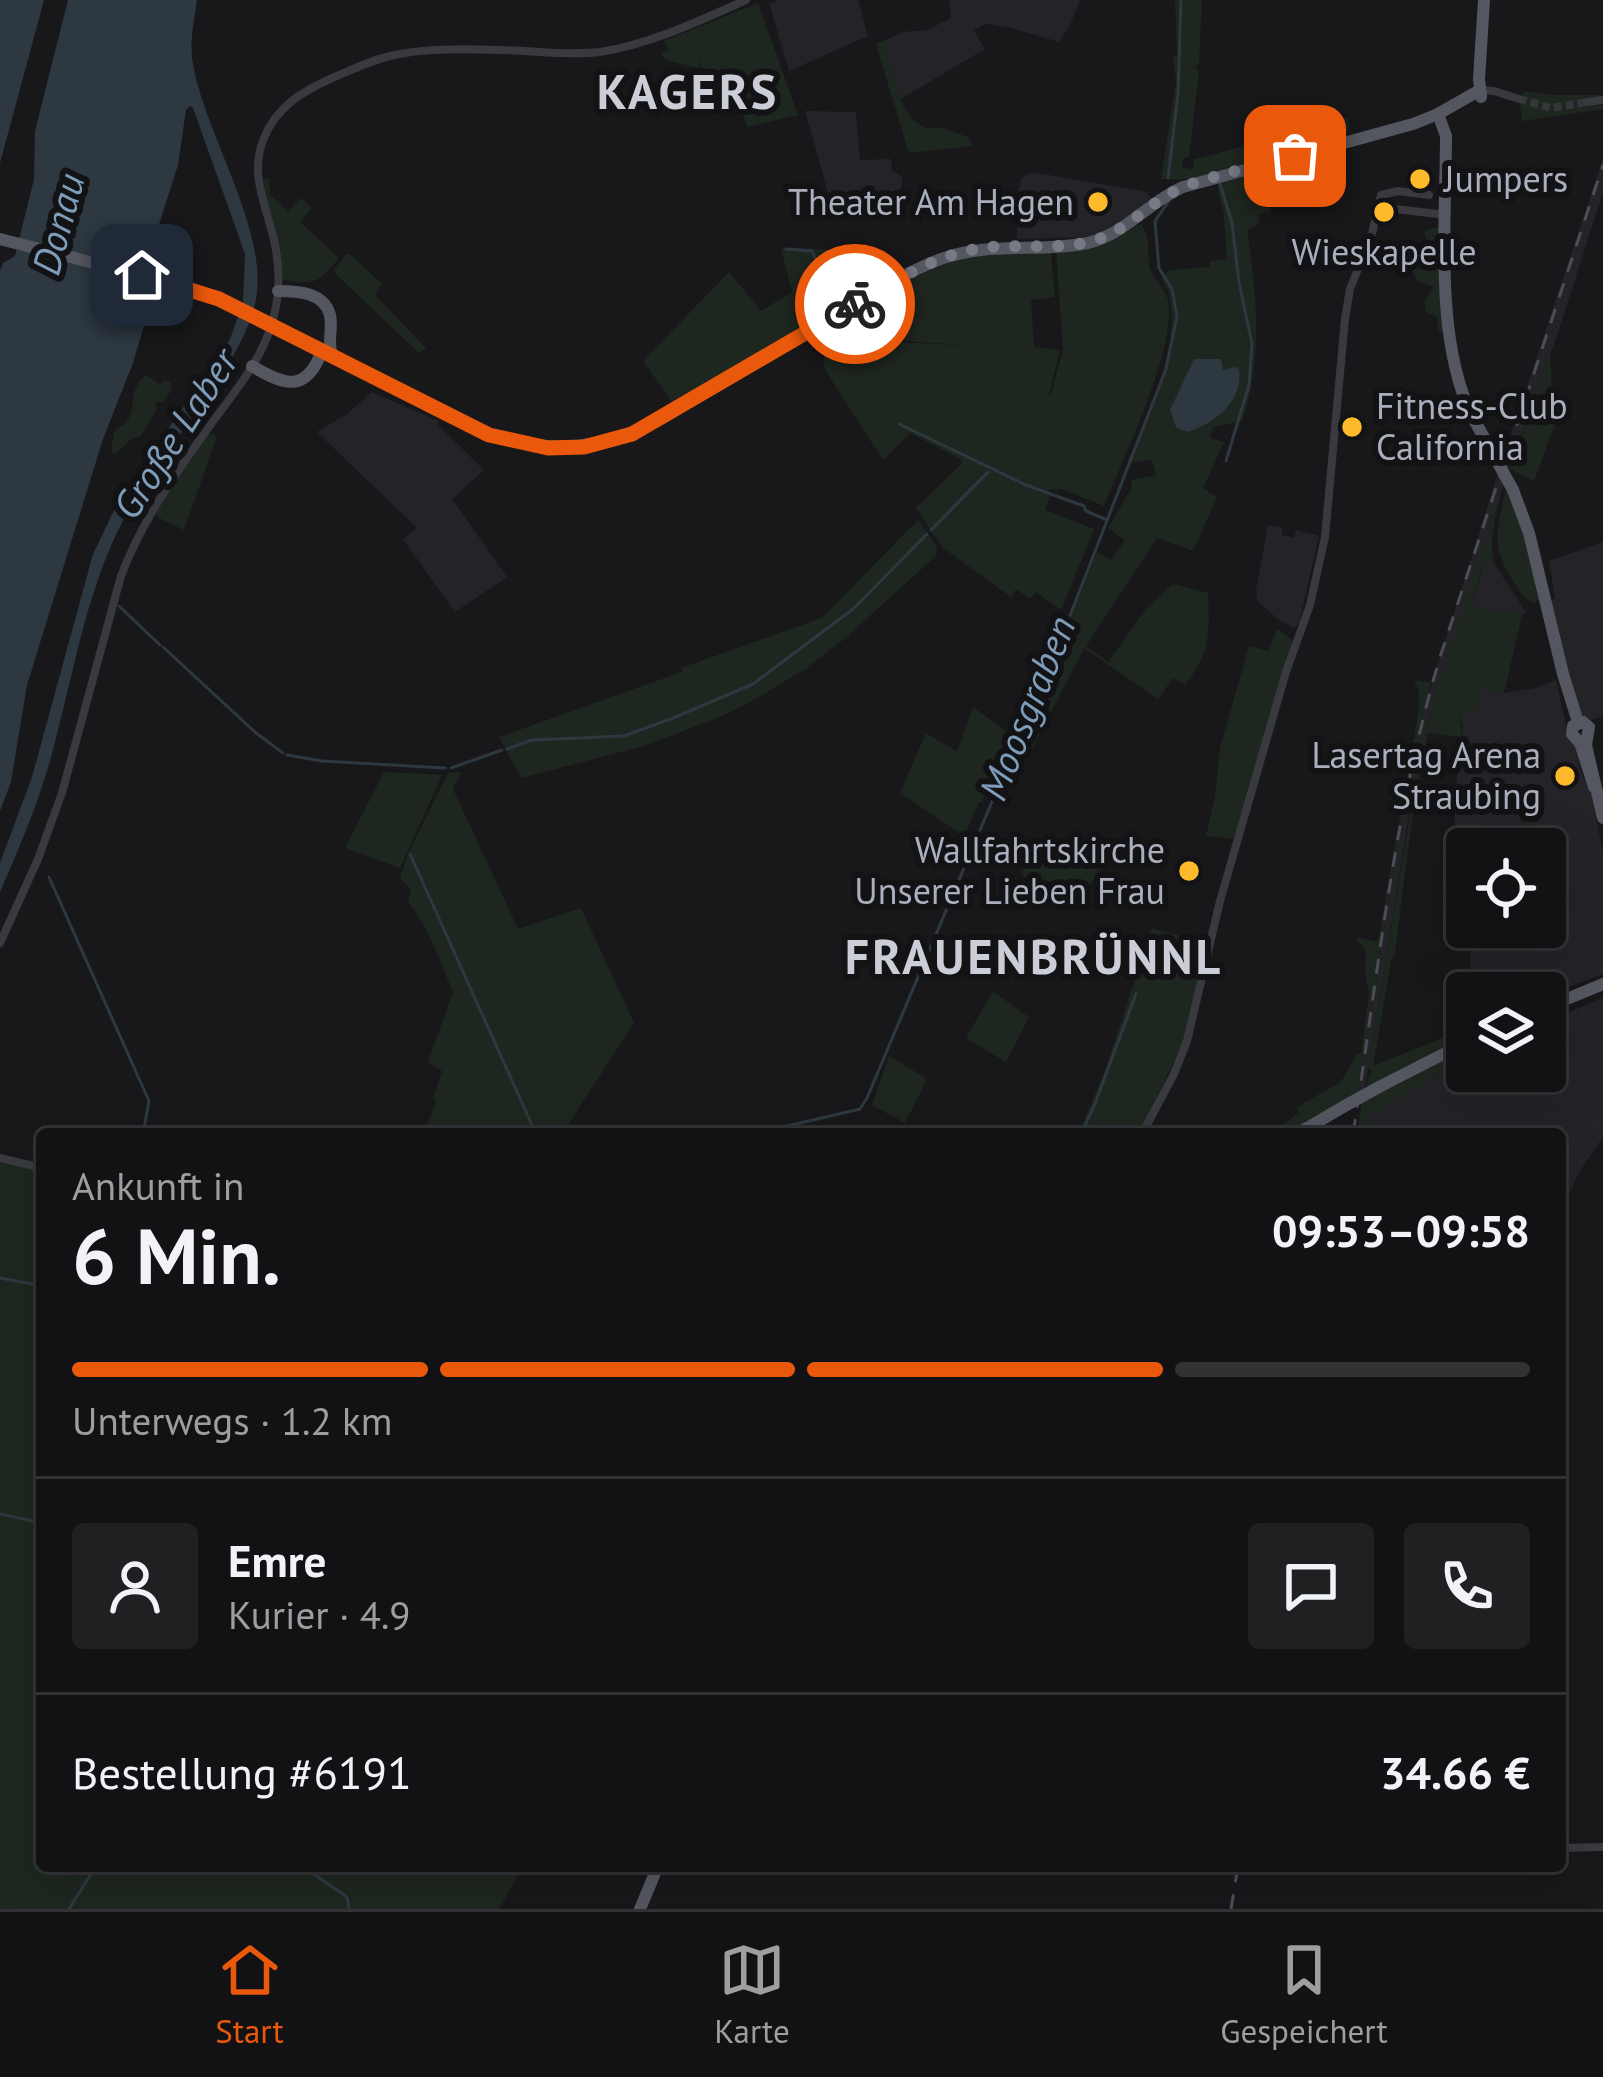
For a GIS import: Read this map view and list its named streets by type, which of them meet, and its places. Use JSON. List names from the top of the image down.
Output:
{
  "districts": ["KAGERS", "FRAUENBRÜNNL"],
  "water": ["Donau", "Große Laber", "Moosgraben"],
  "places": [
    "Jumpers",
    "Theater Am Hagen",
    "Wieskapelle",
    "Fitness-Club California",
    "Lasertag Arena Straubing",
    "Wallfahrtskirche Unserer Lieben Frau"
  ],
  "page": {
    "heading": ["6 Min.", "Ankunft in", "09:53–09:58"],
    "panel": [
      "Emre",
      "Kurier · 4.9",
      "Bestellung #6191",
      "34.66 €"
    ],
    "bar": "Unterwegs · 1.2 km",
    "tabs": ["Start", "Karte", "Gespeichert"]
  }
}
